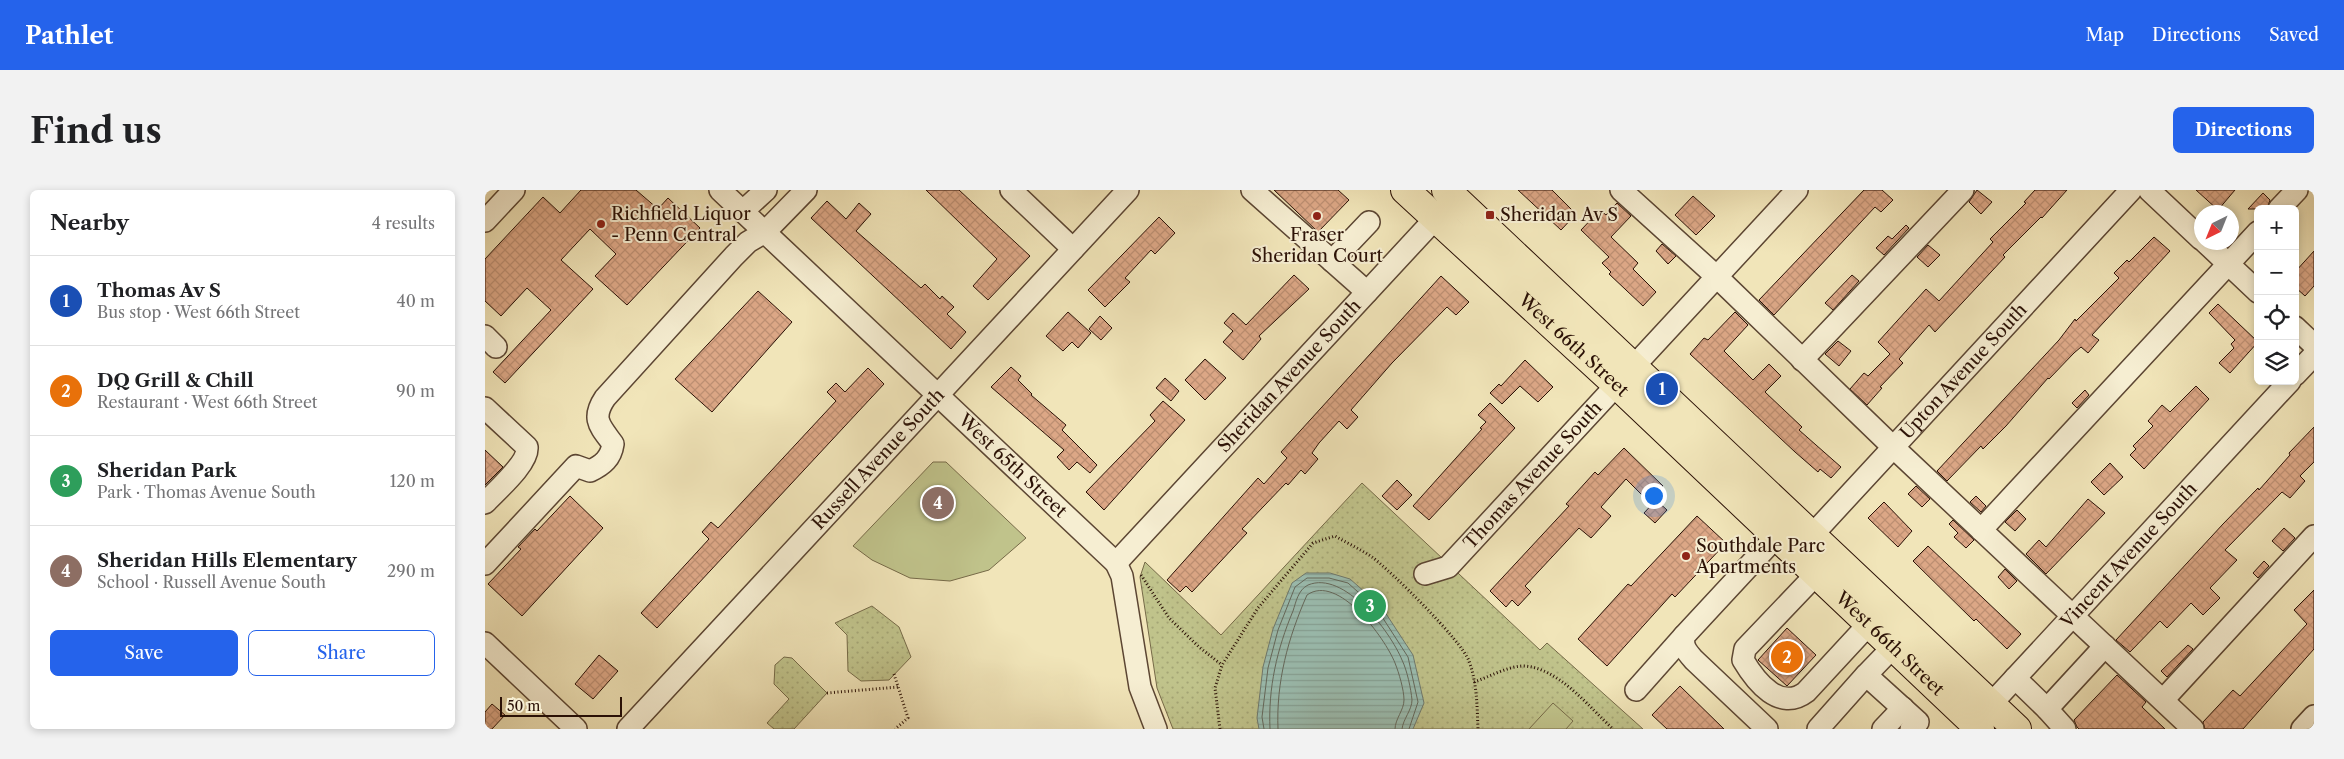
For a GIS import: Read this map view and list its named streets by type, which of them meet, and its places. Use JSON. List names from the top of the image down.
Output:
{
  "streets": {
    "main road": ["West 66th Street"],
    "street": [
      "Upton Avenue South",
      "Sheridan Avenue South",
      "Russell Avenue South",
      "West 65th Street",
      "Thomas Avenue South",
      "Vincent Avenue South"
    ]
  },
  "crossings": [
    ["West 66th Street", "Upton Avenue South"],
    ["West 66th Street", "Sheridan Avenue South"],
    ["West 66th Street", "Thomas Avenue South"],
    ["West 66th Street", "Vincent Avenue South"],
    ["Sheridan Avenue South", "West 65th Street"],
    ["Russell Avenue South", "West 65th Street"]
  ],
  "places": {
    "transit": ["Sheridan Av S"],
    "other": ["Fraser Sheridan Court", "Richfield Liquor - Penn Central", "Southdale Parc Apartments"]
  },
  "scale_bar": "50 m",
  "north": "bottom left",
  "page": {
    "header": "Pathlet",
    "nav": ["Map", "Directions", "Saved"],
    "buttons": [
      "Directions",
      ["Save", "Share"]
    ],
    "title": "Find us",
    "heading": ["Nearby", "4 results"],
    "map_buttons": ["+", "−"],
    "list": [
      {
        "mark": "1",
        "name": "Thomas Av S",
        "note": "Bus stop · West 66th Street",
        "value": "40 m"
      },
      {
        "mark": "2",
        "name": "DQ Grill & Chill",
        "note": "Restaurant · West 66th Street",
        "value": "90 m"
      },
      {
        "mark": "3",
        "name": "Sheridan Park",
        "note": "Park · Thomas Avenue South",
        "value": "120 m"
      },
      {
        "mark": "4",
        "name": "Sheridan Hills Elementary",
        "note": "School · Russell Avenue South",
        "value": "290 m"
      }
    ],
    "pins": [
      "1",
      "4",
      "3",
      "2"
    ],
    "scale": "50 m"
  }
}
